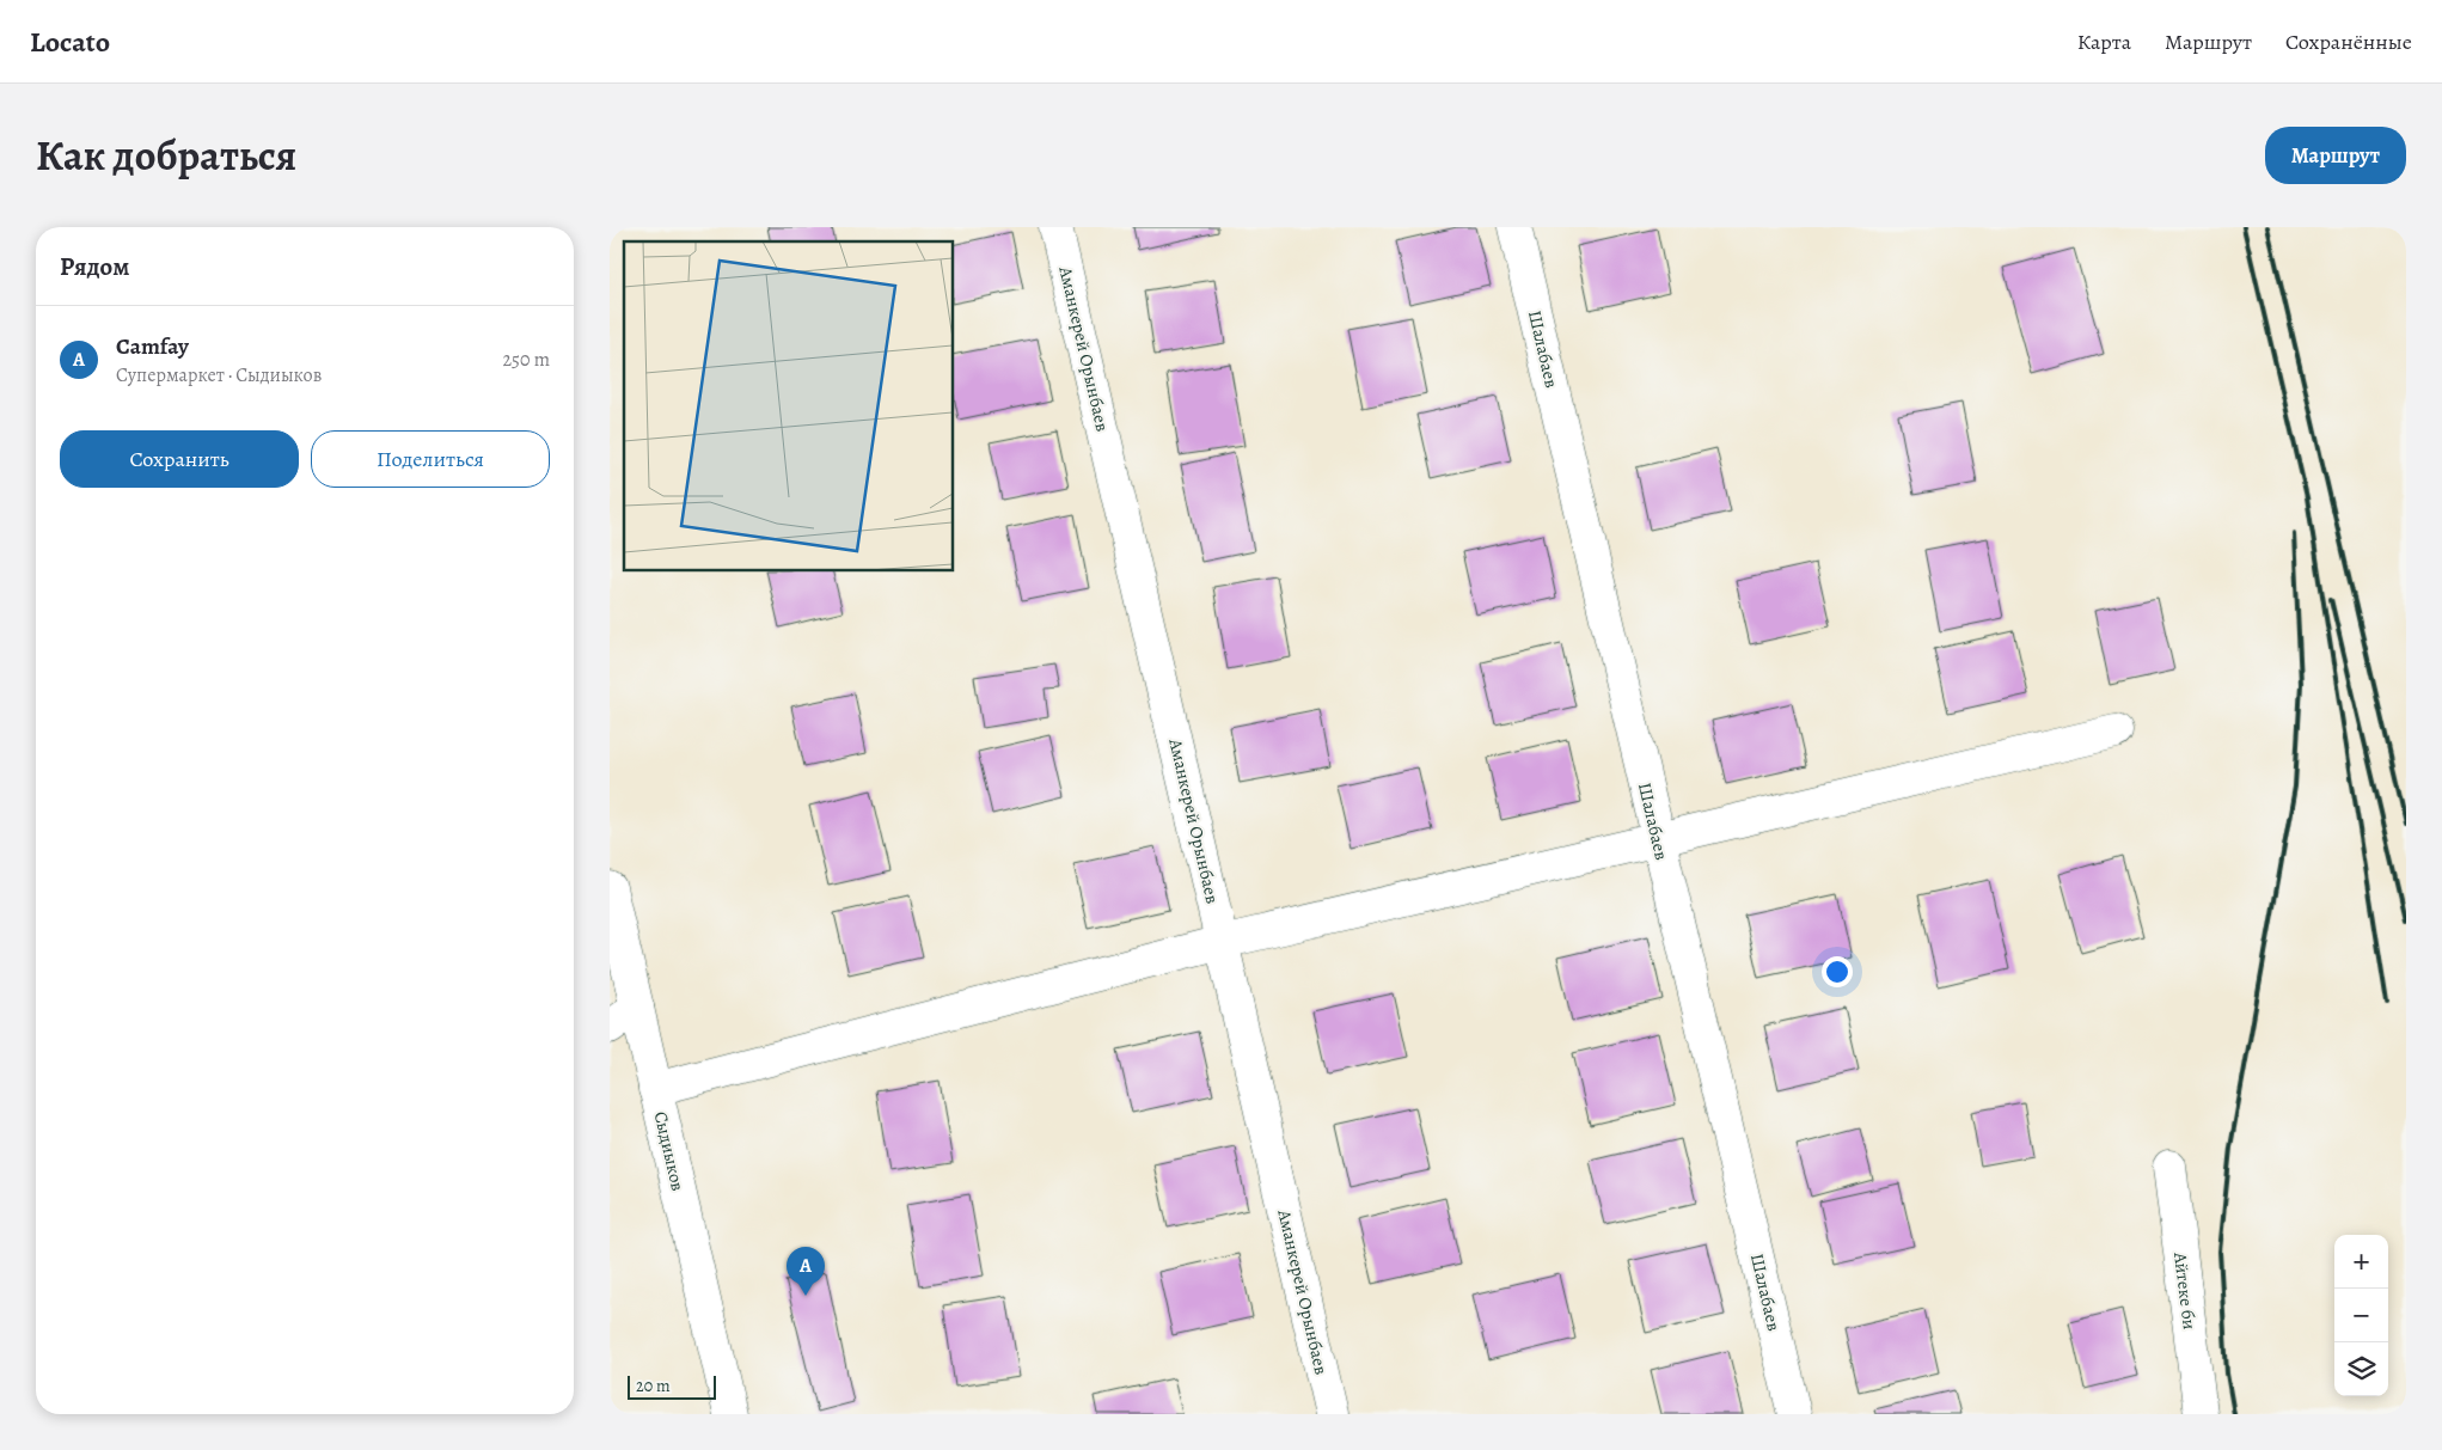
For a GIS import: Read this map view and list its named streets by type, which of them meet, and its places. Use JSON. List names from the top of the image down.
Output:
{
  "streets": {
    "street": [
      "Аманкерей Орынбаев",
      "Шалабаев",
      "Сыдиыков",
      "Айтеке би"
    ]
  },
  "scale_bar": "20 m",
  "page": {
    "header": "Locato",
    "nav": ["Карта", "Маршрут", "Сохранённые"],
    "title": "Как добраться",
    "buttons": [
      "Маршрут",
      ["Сохранить", "Поделиться"]
    ],
    "heading": "Рядом",
    "list": [
      {
        "mark": "A",
        "name": "Camfay",
        "note": "Супермаркет · Сыдиыков",
        "value": "250 m"
      }
    ],
    "map_buttons": ["+", "−"],
    "pins": "A",
    "scale": "20 m"
  }
}
